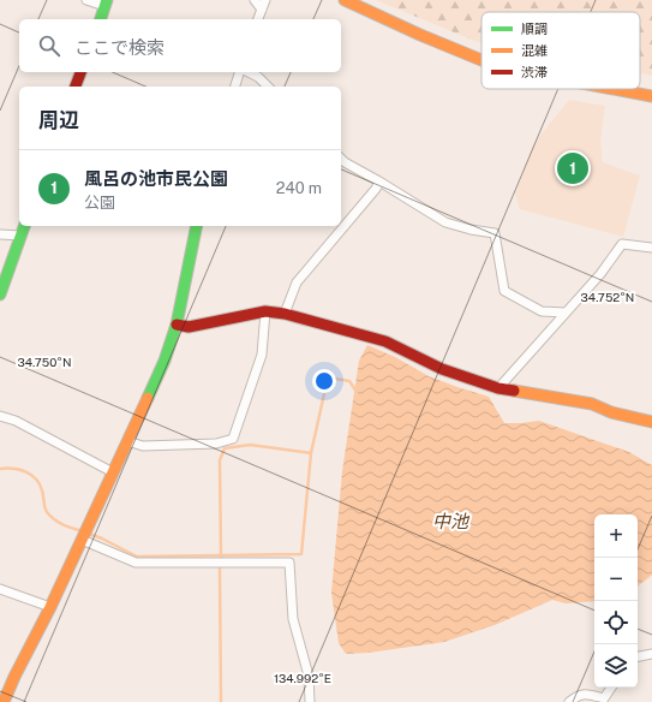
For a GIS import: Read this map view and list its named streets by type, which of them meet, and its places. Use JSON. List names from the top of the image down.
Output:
{
  "water": ["中池"],
  "legend": ["順調", "混雑", "渋滞"],
  "page": {
    "search": "ここで検索",
    "heading": "周辺",
    "list": [
      {
        "mark": "1",
        "name": "風呂の池市民公園",
        "note": "公園",
        "value": "240 m"
      }
    ],
    "pins": "1",
    "map_buttons": ["+", "−"]
  },
  "coordinates": ["34.752°N", "34.750°N", "134.992°E"]
}
